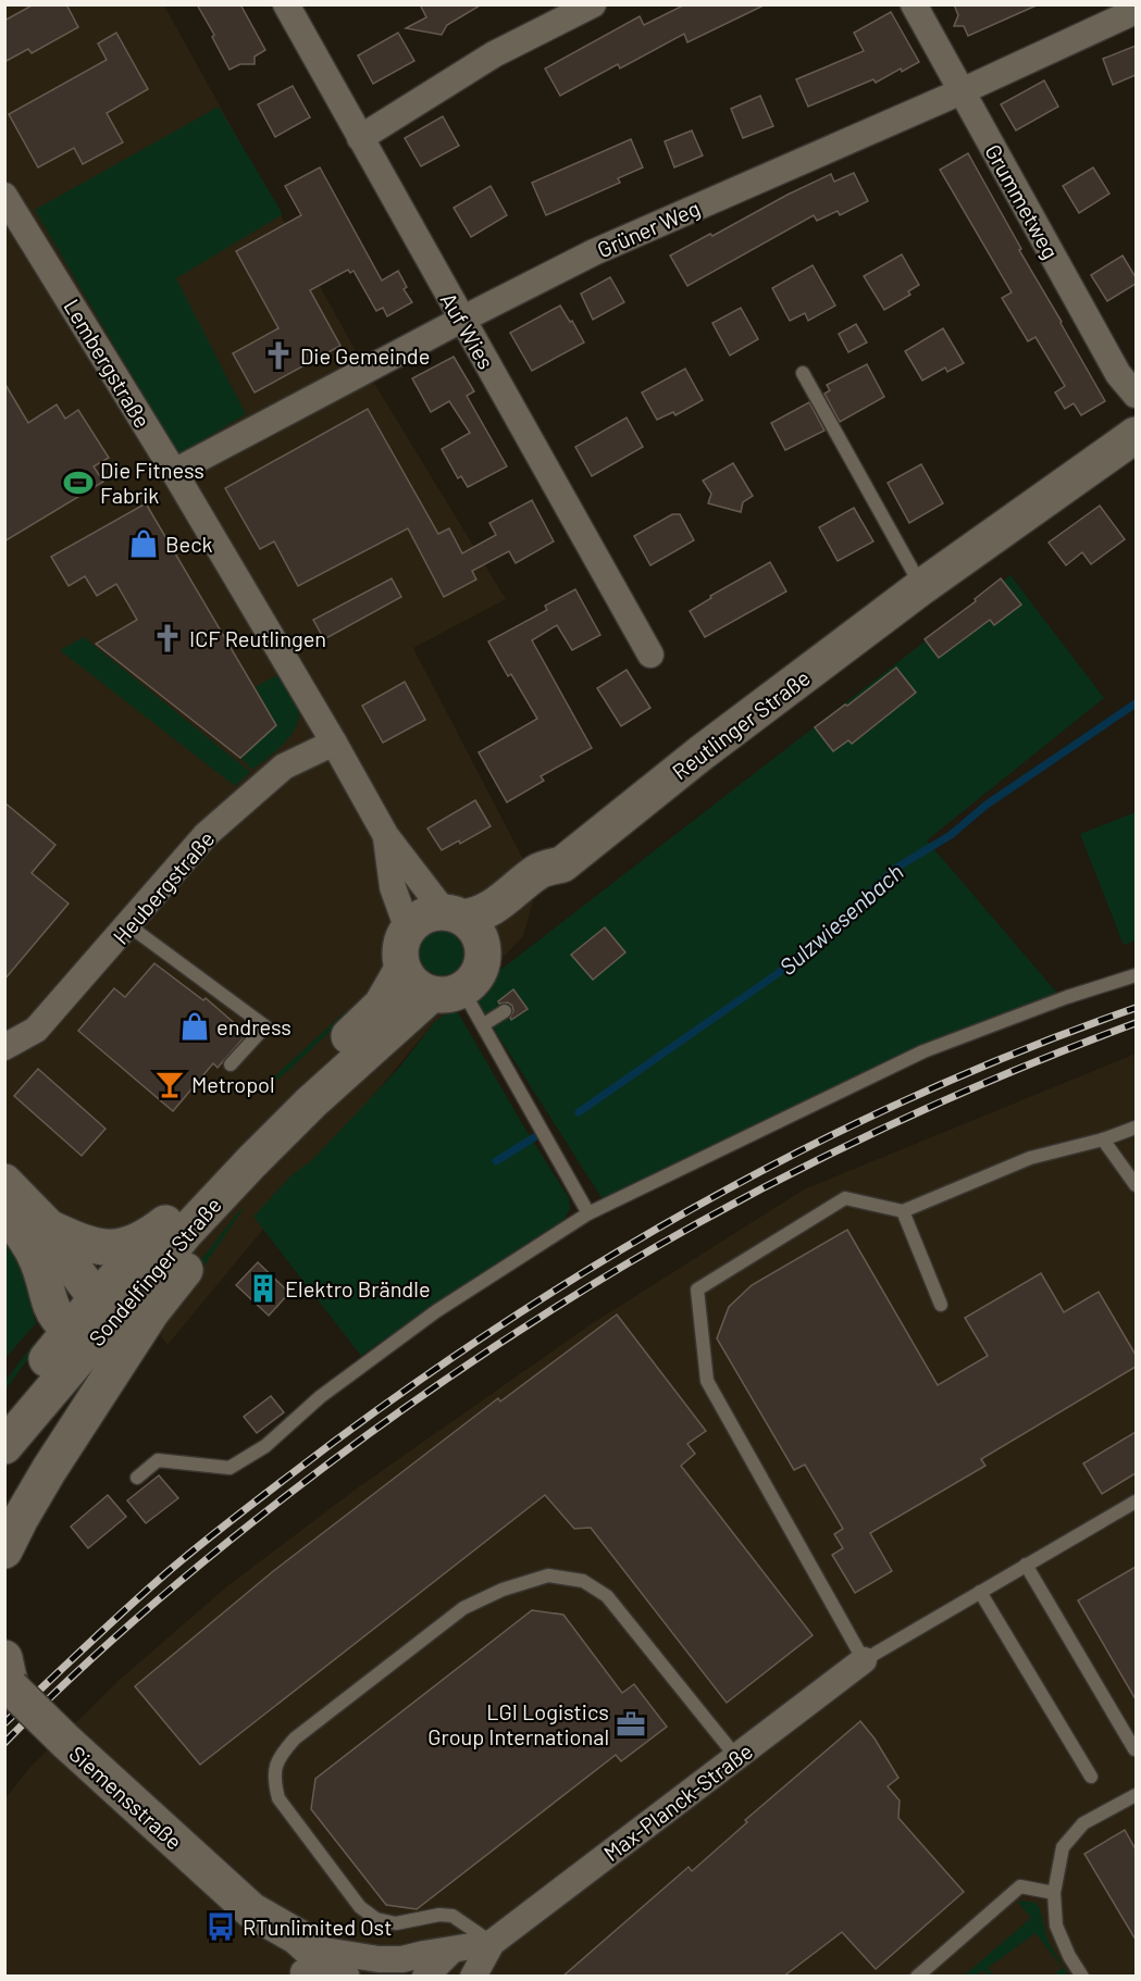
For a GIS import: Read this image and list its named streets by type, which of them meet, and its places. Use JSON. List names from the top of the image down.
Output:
{
  "streets": {
    "main road": ["Reutlinger Straße", "Sondelfinger Straße", "Siemensstraße"],
    "street": [
      "Grummetweg",
      "Grüner Weg",
      "Auf Wies",
      "Lembergstraße",
      "Heubergstraße",
      "Max-Planck-Straße"
    ]
  },
  "crossings": [
    ["Grummetweg", "Grüner Weg"],
    ["Grüner Weg", "Auf Wies"],
    ["Grüner Weg", "Lembergstraße"],
    ["Lembergstraße", "Reutlinger Straße"],
    ["Lembergstraße", "Heubergstraße"],
    ["Lembergstraße", "Sondelfinger Straße"],
    ["Reutlinger Straße", "Sondelfinger Straße"],
    ["Siemensstraße", "Max-Planck-Straße"]
  ],
  "water": ["Sulzwiesenbach"],
  "places": {
    "church": ["Die Gemeinde", "ICF Reutlingen"],
    "sports": ["Die Fitness Fabrik"],
    "shop": ["Beck", "endress"],
    "bar": ["Metropol"],
    "building": ["Elektro Brändle"],
    "office": ["LGI Logistics Group International"],
    "bus stop": ["RTunlimited Ost"]
  }
}
